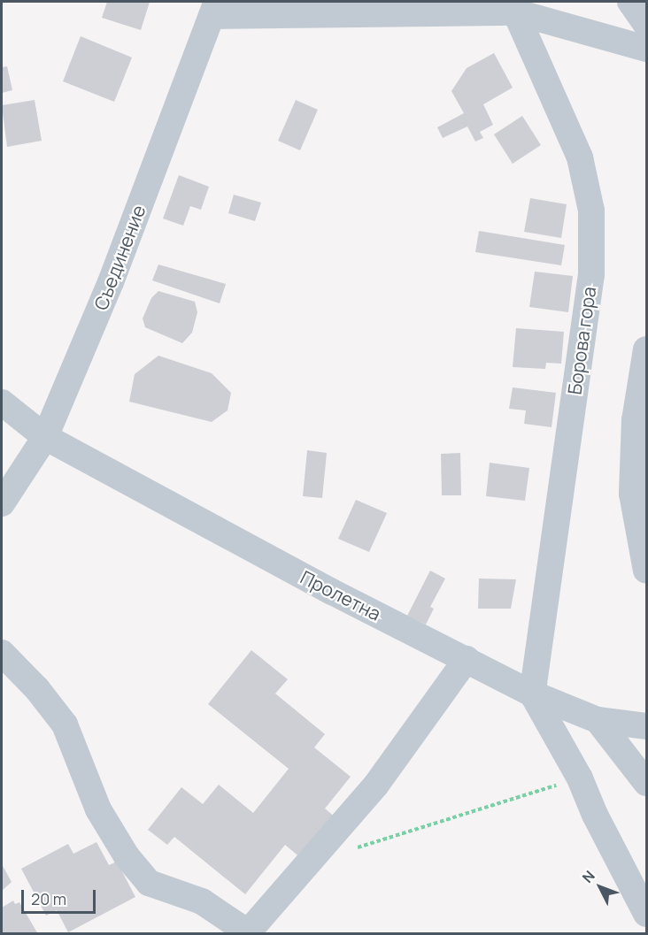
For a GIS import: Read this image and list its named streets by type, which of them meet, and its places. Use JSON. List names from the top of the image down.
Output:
{
  "streets": {
    "street": ["Съединение", "Борова гора", "Пролетна"]
  },
  "crossings": [
    ["Съединение", "Пролетна"],
    ["Борова гора", "Пролетна"]
  ],
  "scale_bar": "20 m",
  "north": "top left"
}
